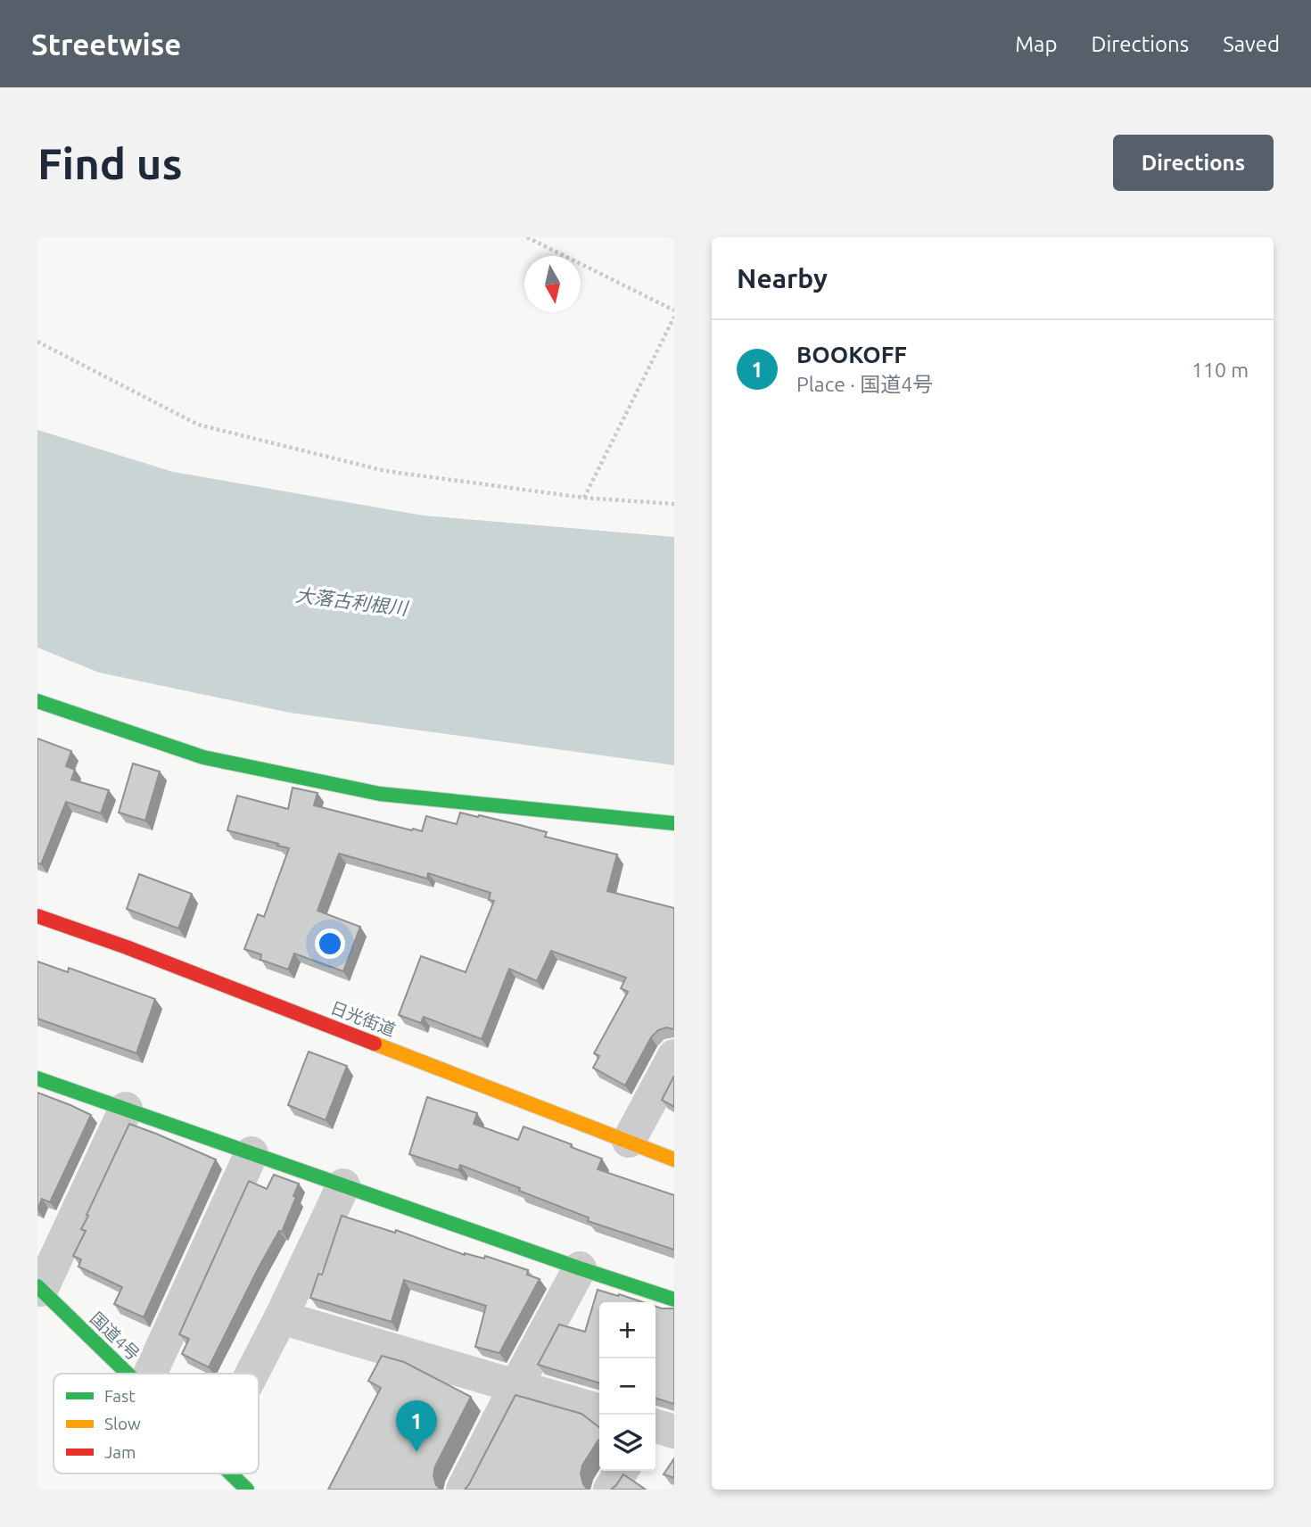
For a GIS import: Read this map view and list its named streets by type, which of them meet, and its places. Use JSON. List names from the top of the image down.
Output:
{
  "streets": {
    "main road": ["日光街道", "国道4号"]
  },
  "water": ["大落古利根川"],
  "legend": ["Fast", "Slow", "Jam"],
  "north": "bottom",
  "page": {
    "header": "Streetwise",
    "nav": ["Map", "Directions", "Saved"],
    "buttons": "Directions",
    "title": "Find us",
    "heading": "Nearby",
    "list": [
      {
        "mark": "1",
        "name": "BOOKOFF",
        "note": "Place · 国道4号",
        "value": "110 m"
      }
    ],
    "map_buttons": ["+", "−"],
    "pins": "1"
  }
}
